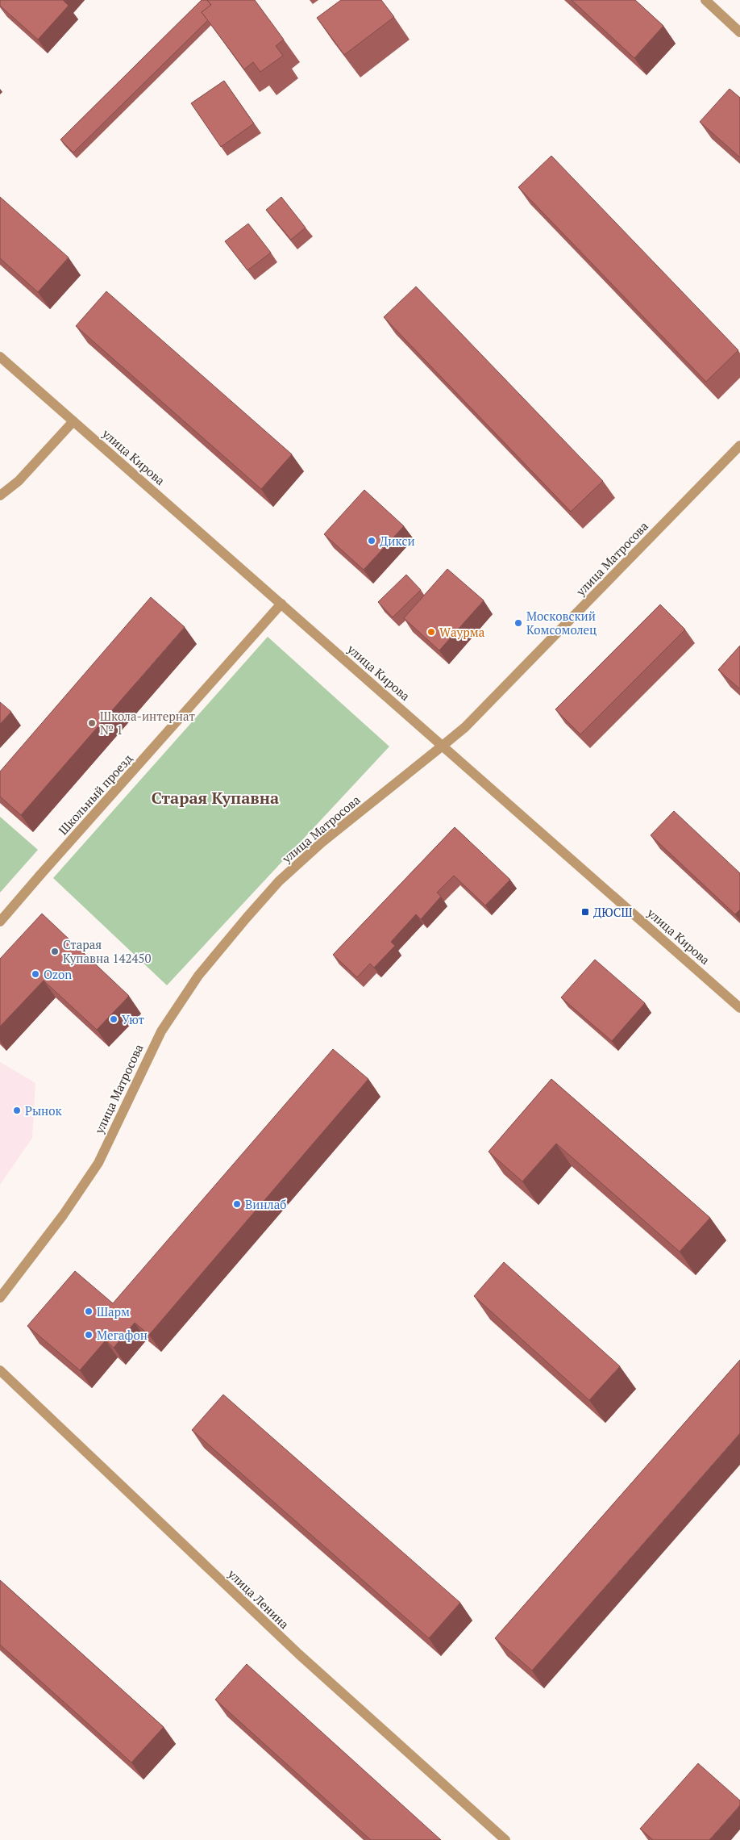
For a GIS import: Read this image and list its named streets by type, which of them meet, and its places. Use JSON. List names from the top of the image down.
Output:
{
  "streets": {
    "street": [
      "улица Кирова",
      "улица Матросова",
      "Школьный проезд",
      "улица Ленина"
    ]
  },
  "crossings": [
    ["улица Кирова", "улица Матросова"],
    ["улица Кирова", "Школьный проезд"]
  ],
  "districts": ["Старая Купавна"],
  "places": {
    "other": [
      "Дикси",
      "Московский Комсомолец",
      "Wаурма",
      "Школа-интернат № 1",
      "Старая Купавна 142450",
      "Ozon",
      "Уют",
      "Рынок",
      "Винлаб",
      "Шарм",
      "Мегафон"
    ],
    "transit": ["ДЮСШ"]
  }
}
